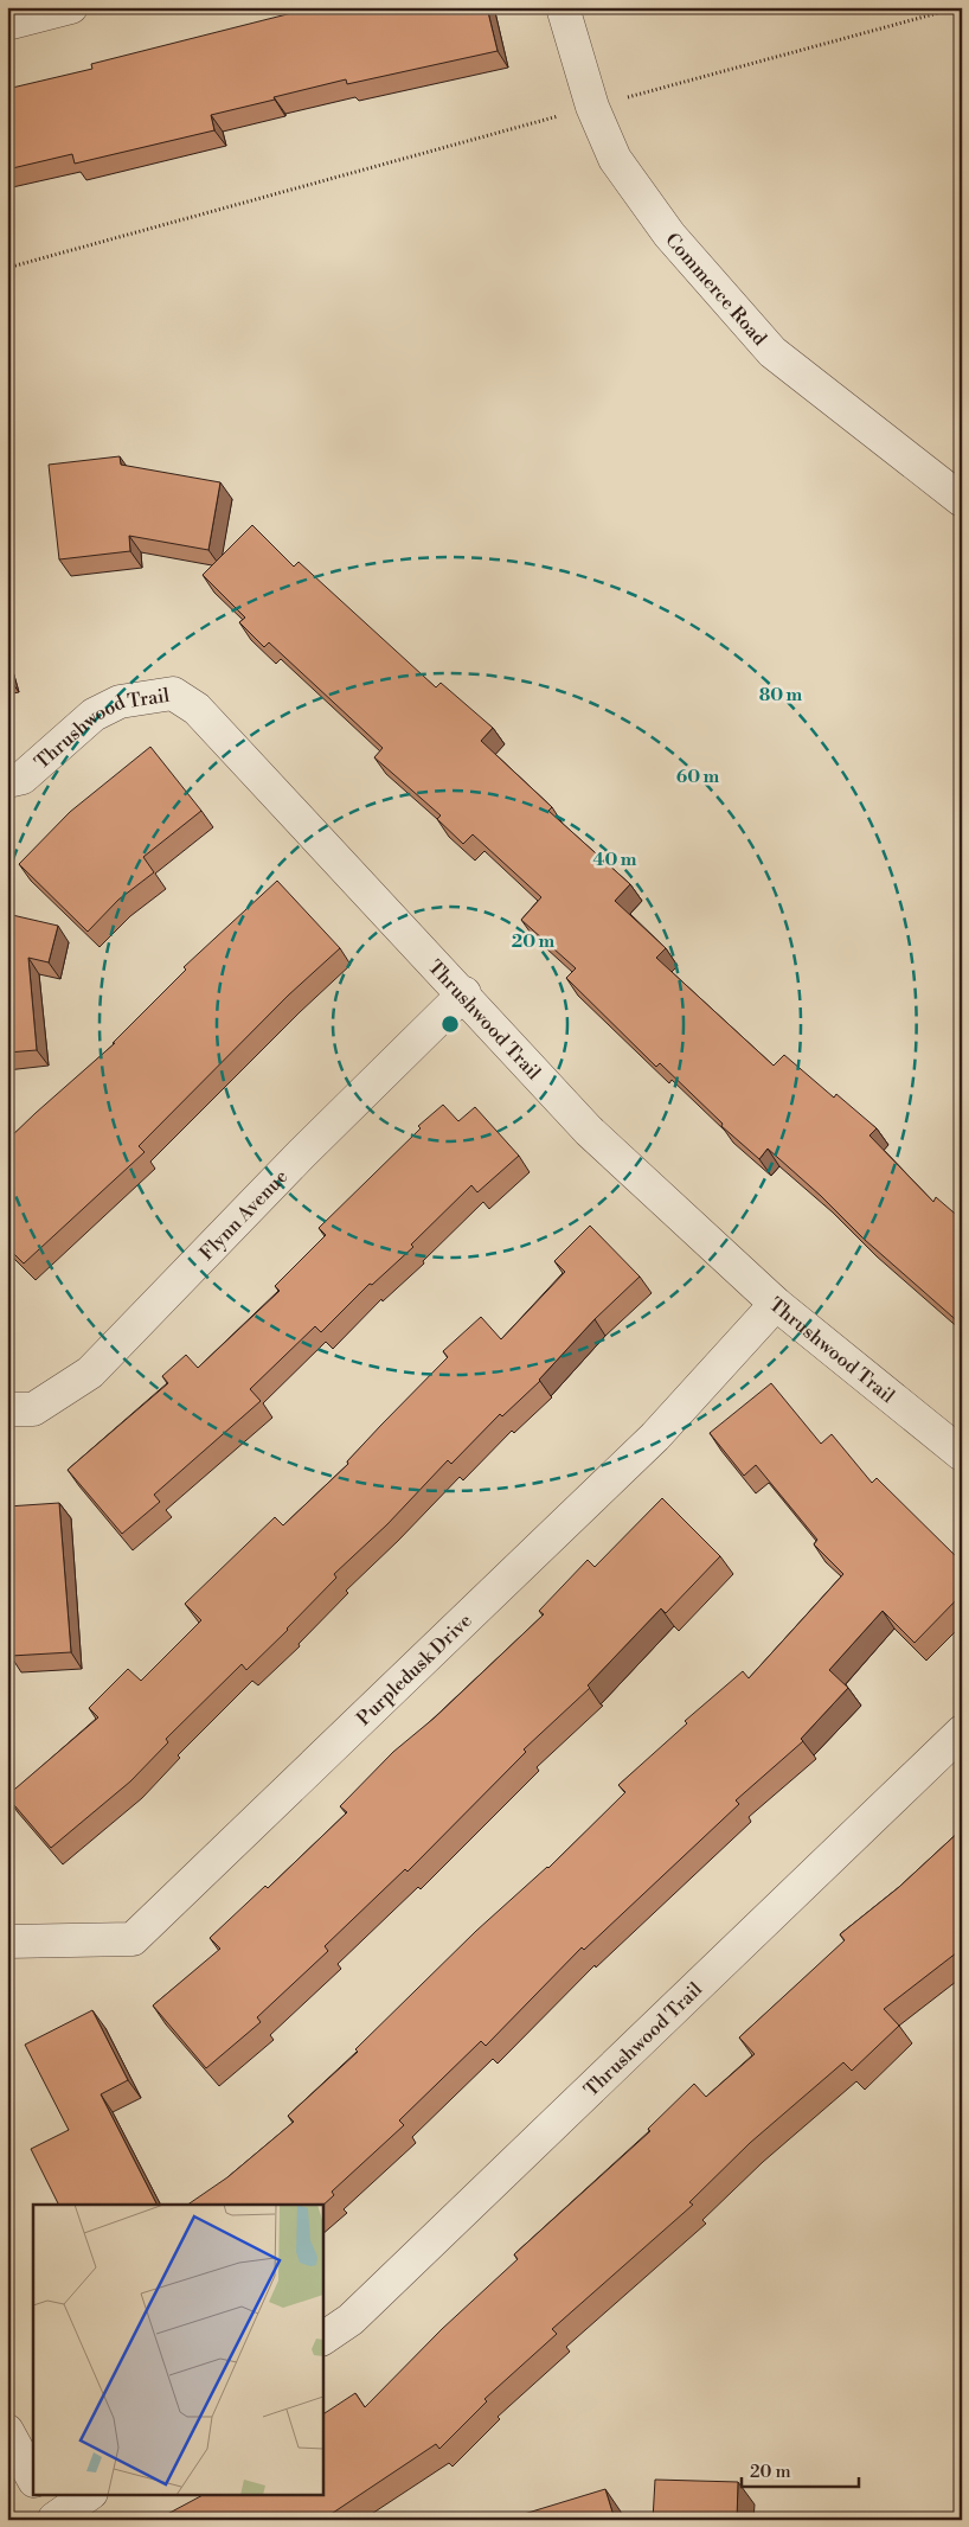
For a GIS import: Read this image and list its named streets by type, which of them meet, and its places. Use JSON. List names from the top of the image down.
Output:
{
  "streets": {
    "street": [
      "Commerce Road",
      "Thrushwood Trail",
      "Flynn Avenue",
      "Purpledusk Drive"
    ]
  },
  "crossings": [
    ["Thrushwood Trail", "Flynn Avenue"],
    ["Thrushwood Trail", "Purpledusk Drive"]
  ],
  "scale_bar": "20 m",
  "rings": [
    "80 m",
    "60 m",
    "40 m",
    "20 m"
  ]
}
